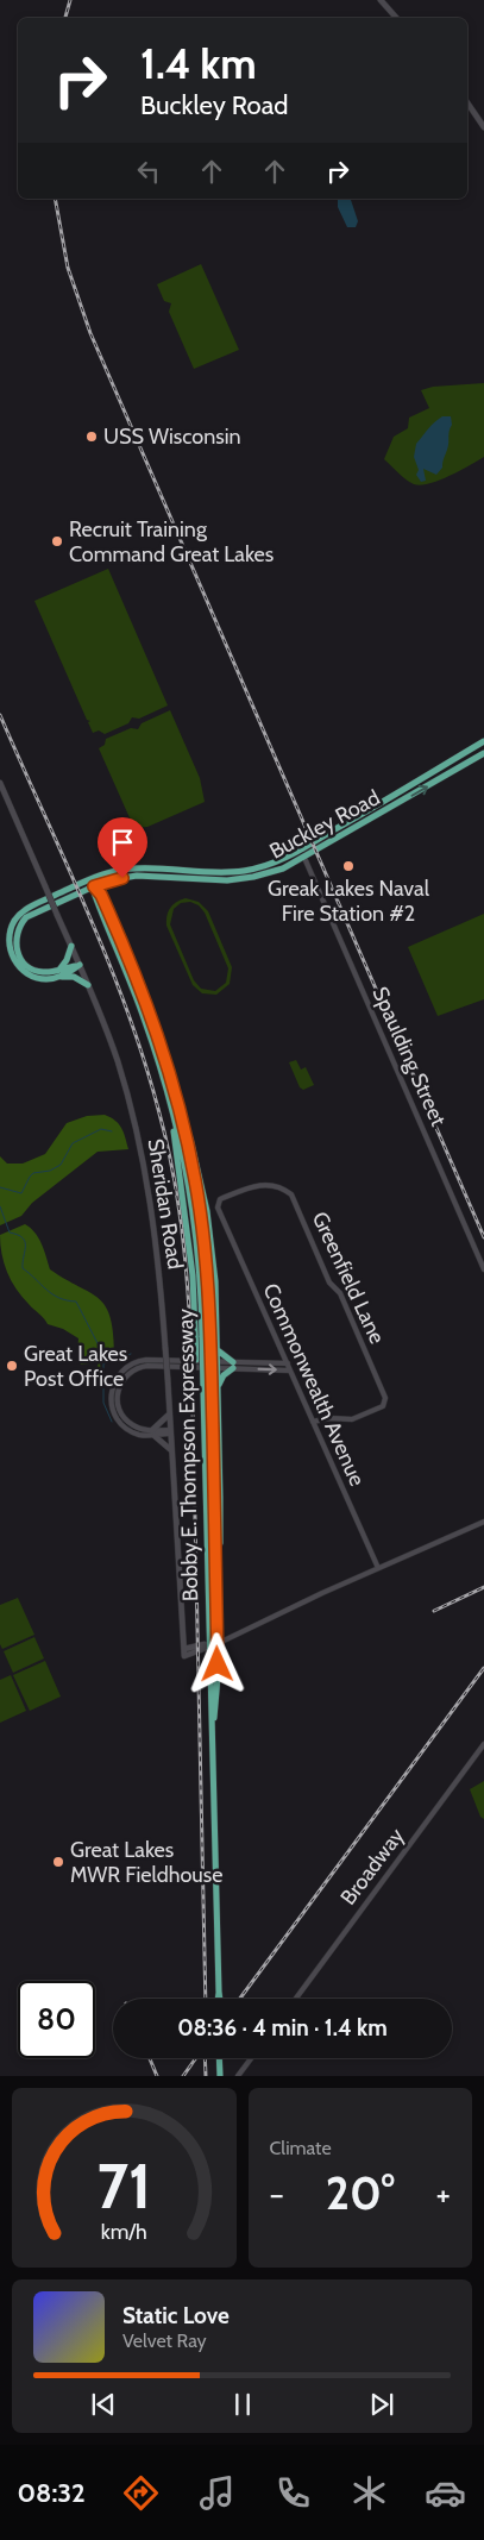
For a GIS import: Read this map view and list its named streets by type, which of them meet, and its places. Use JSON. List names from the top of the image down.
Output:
{
  "streets": {
    "highway": ["Buckley Road", "Bobby E. Thompson Expressway"],
    "main road": ["Sheridan Road"],
    "street": [
      "Spaulding Street",
      "Greenfield Lane",
      "Commonwealth Avenue",
      "Broadway"
    ]
  },
  "crossings": [
    ["Buckley Road", "Spaulding Street"],
    ["Buckley Road", "Sheridan Road"],
    ["Buckley Road", "Bobby E. Thompson Expressway"],
    ["Sheridan Road", "Bobby E. Thompson Expressway"],
    ["Greenfield Lane", "Commonwealth Avenue"]
  ],
  "places": [
    "USS Wisconsin",
    "Recruit Training Command Great Lakes",
    "Greak Lakes Naval Fire Station #2",
    "Great Lakes Post Office",
    "Great Lakes MWR Fieldhouse"
  ],
  "page": {
    "turn": ["1.4 km", "Buckley Road"],
    "limit": "80",
    "trip": "08:36 · 4 min · 1.4 km",
    "tile": "Climate",
    "heat": ["−", "20°", "+"],
    "song": ["Static Love", "Velvet Ray"],
    "tabs": "08:32",
    "gauge": ["71", "km/h"]
  }
}
